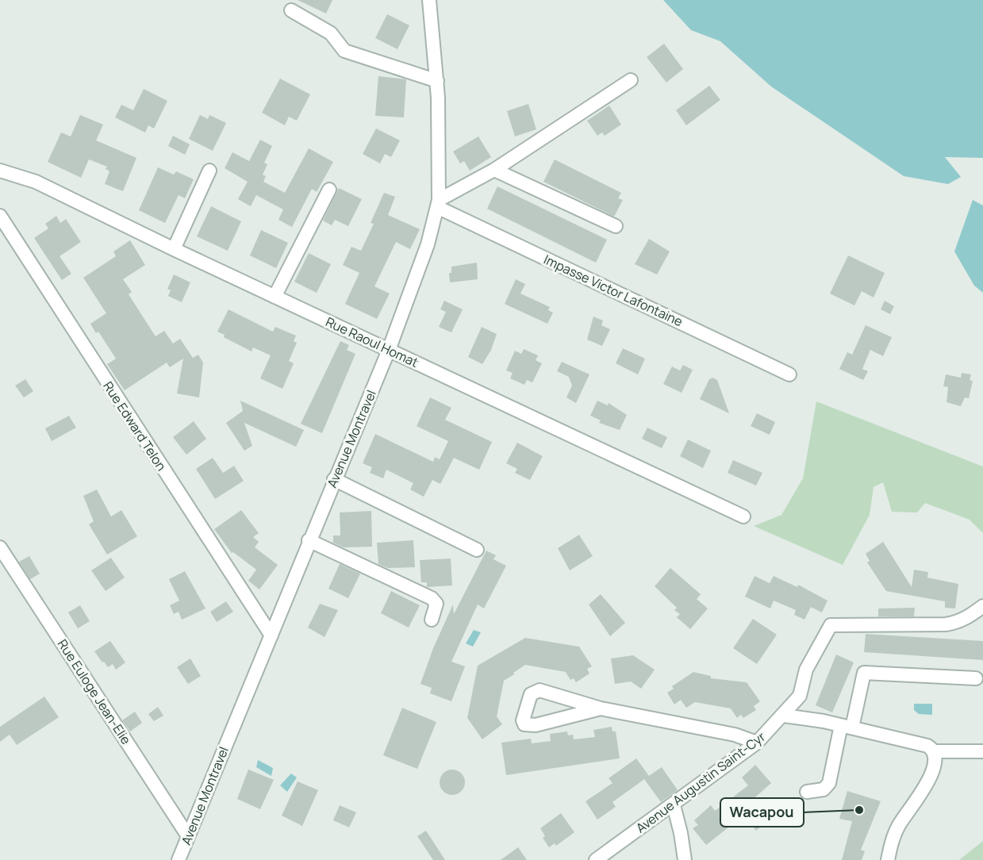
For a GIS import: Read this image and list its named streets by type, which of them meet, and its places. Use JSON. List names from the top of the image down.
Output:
{
  "streets": {
    "street": [
      "Impasse Victor Lafontaine",
      "Rue Raoul Homat",
      "Rue Edward Telon",
      "Avenue Montravel",
      "Rue Euloge Jean-Elie",
      "Avenue Augustin Saint-Cyr"
    ]
  },
  "crossings": [
    ["Impasse Victor Lafontaine", "Avenue Montravel"],
    ["Rue Raoul Homat", "Avenue Montravel"],
    ["Rue Edward Telon", "Avenue Montravel"],
    ["Avenue Montravel", "Rue Euloge Jean-Elie"]
  ],
  "places": ["Wacapou"]
}
